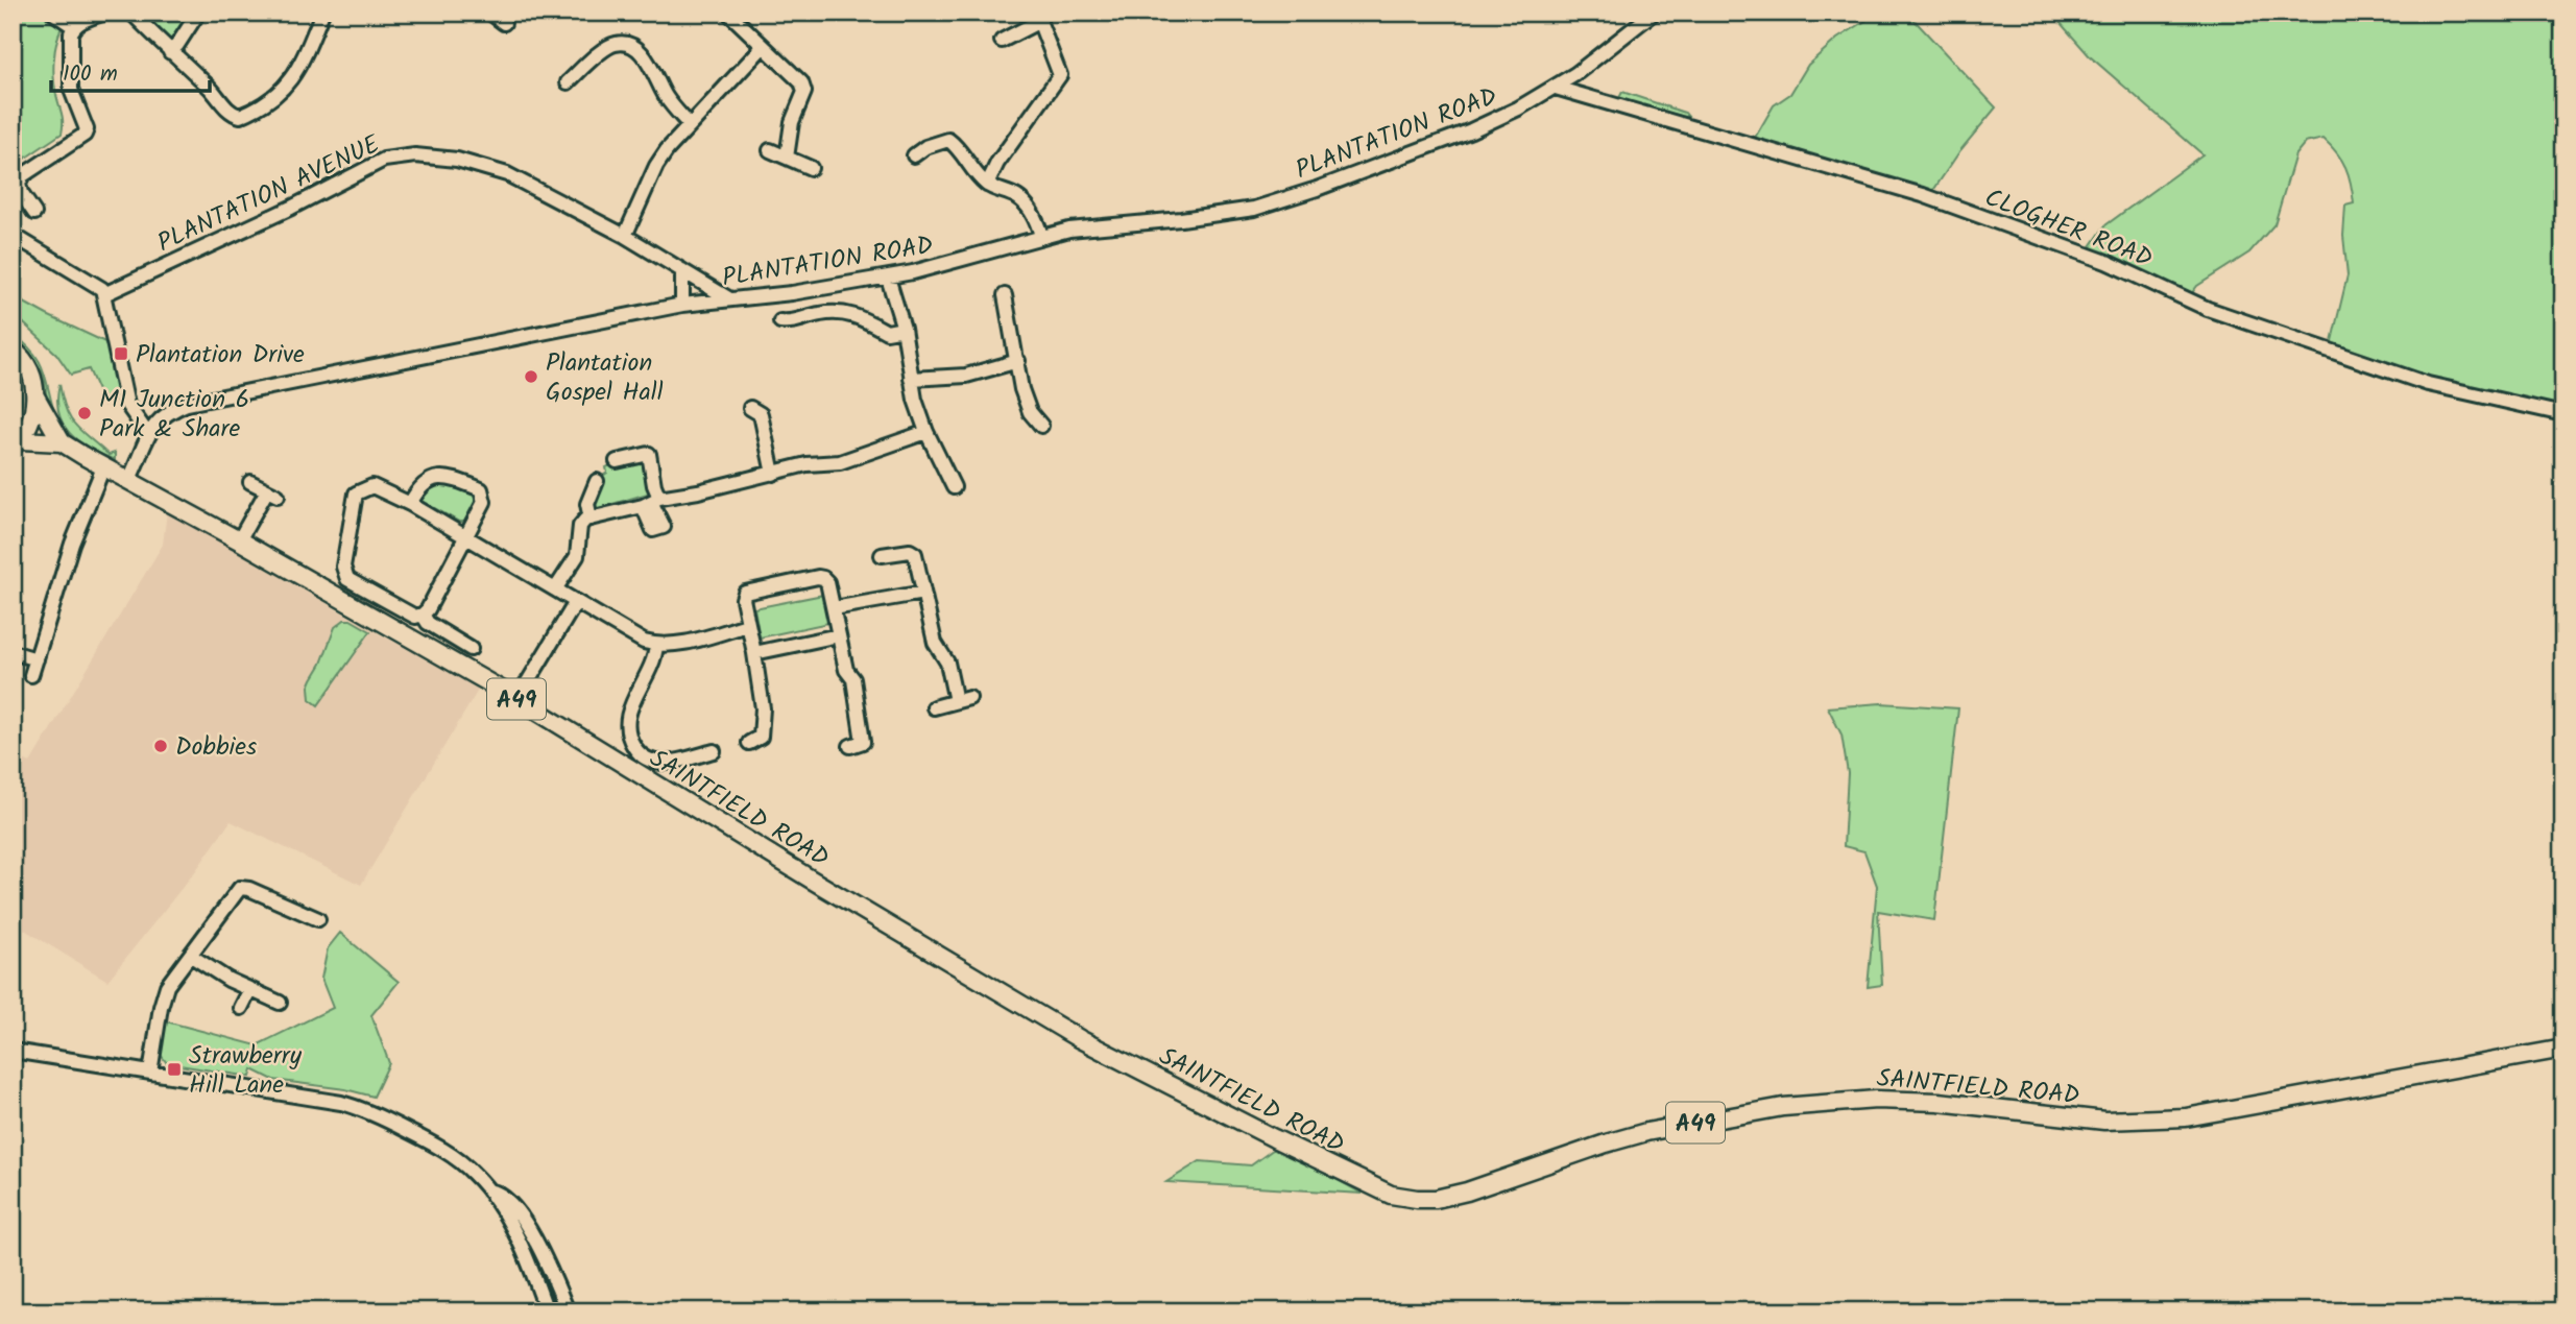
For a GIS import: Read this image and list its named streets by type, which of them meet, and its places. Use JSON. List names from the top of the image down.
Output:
{
  "streets": {
    "main road": ["A49", "SAINTFIELD ROAD"],
    "street": ["PLANTATION ROAD", "PLANTATION AVENUE", "CLOGHER ROAD"]
  },
  "crossings": [
    ["PLANTATION ROAD", "PLANTATION AVENUE"],
    ["PLANTATION ROAD", "CLOGHER ROAD"],
    ["PLANTATION ROAD", "SAINTFIELD ROAD"],
    ["A49", "SAINTFIELD ROAD"]
  ],
  "places": {
    "transit": ["Plantation Drive", "Strawberry Hill Lane"],
    "other": ["Plantation Gospel Hall", "M1 Junction 6 Park & Share", "Dobbies"]
  },
  "scale_bar": "100 m"
}
